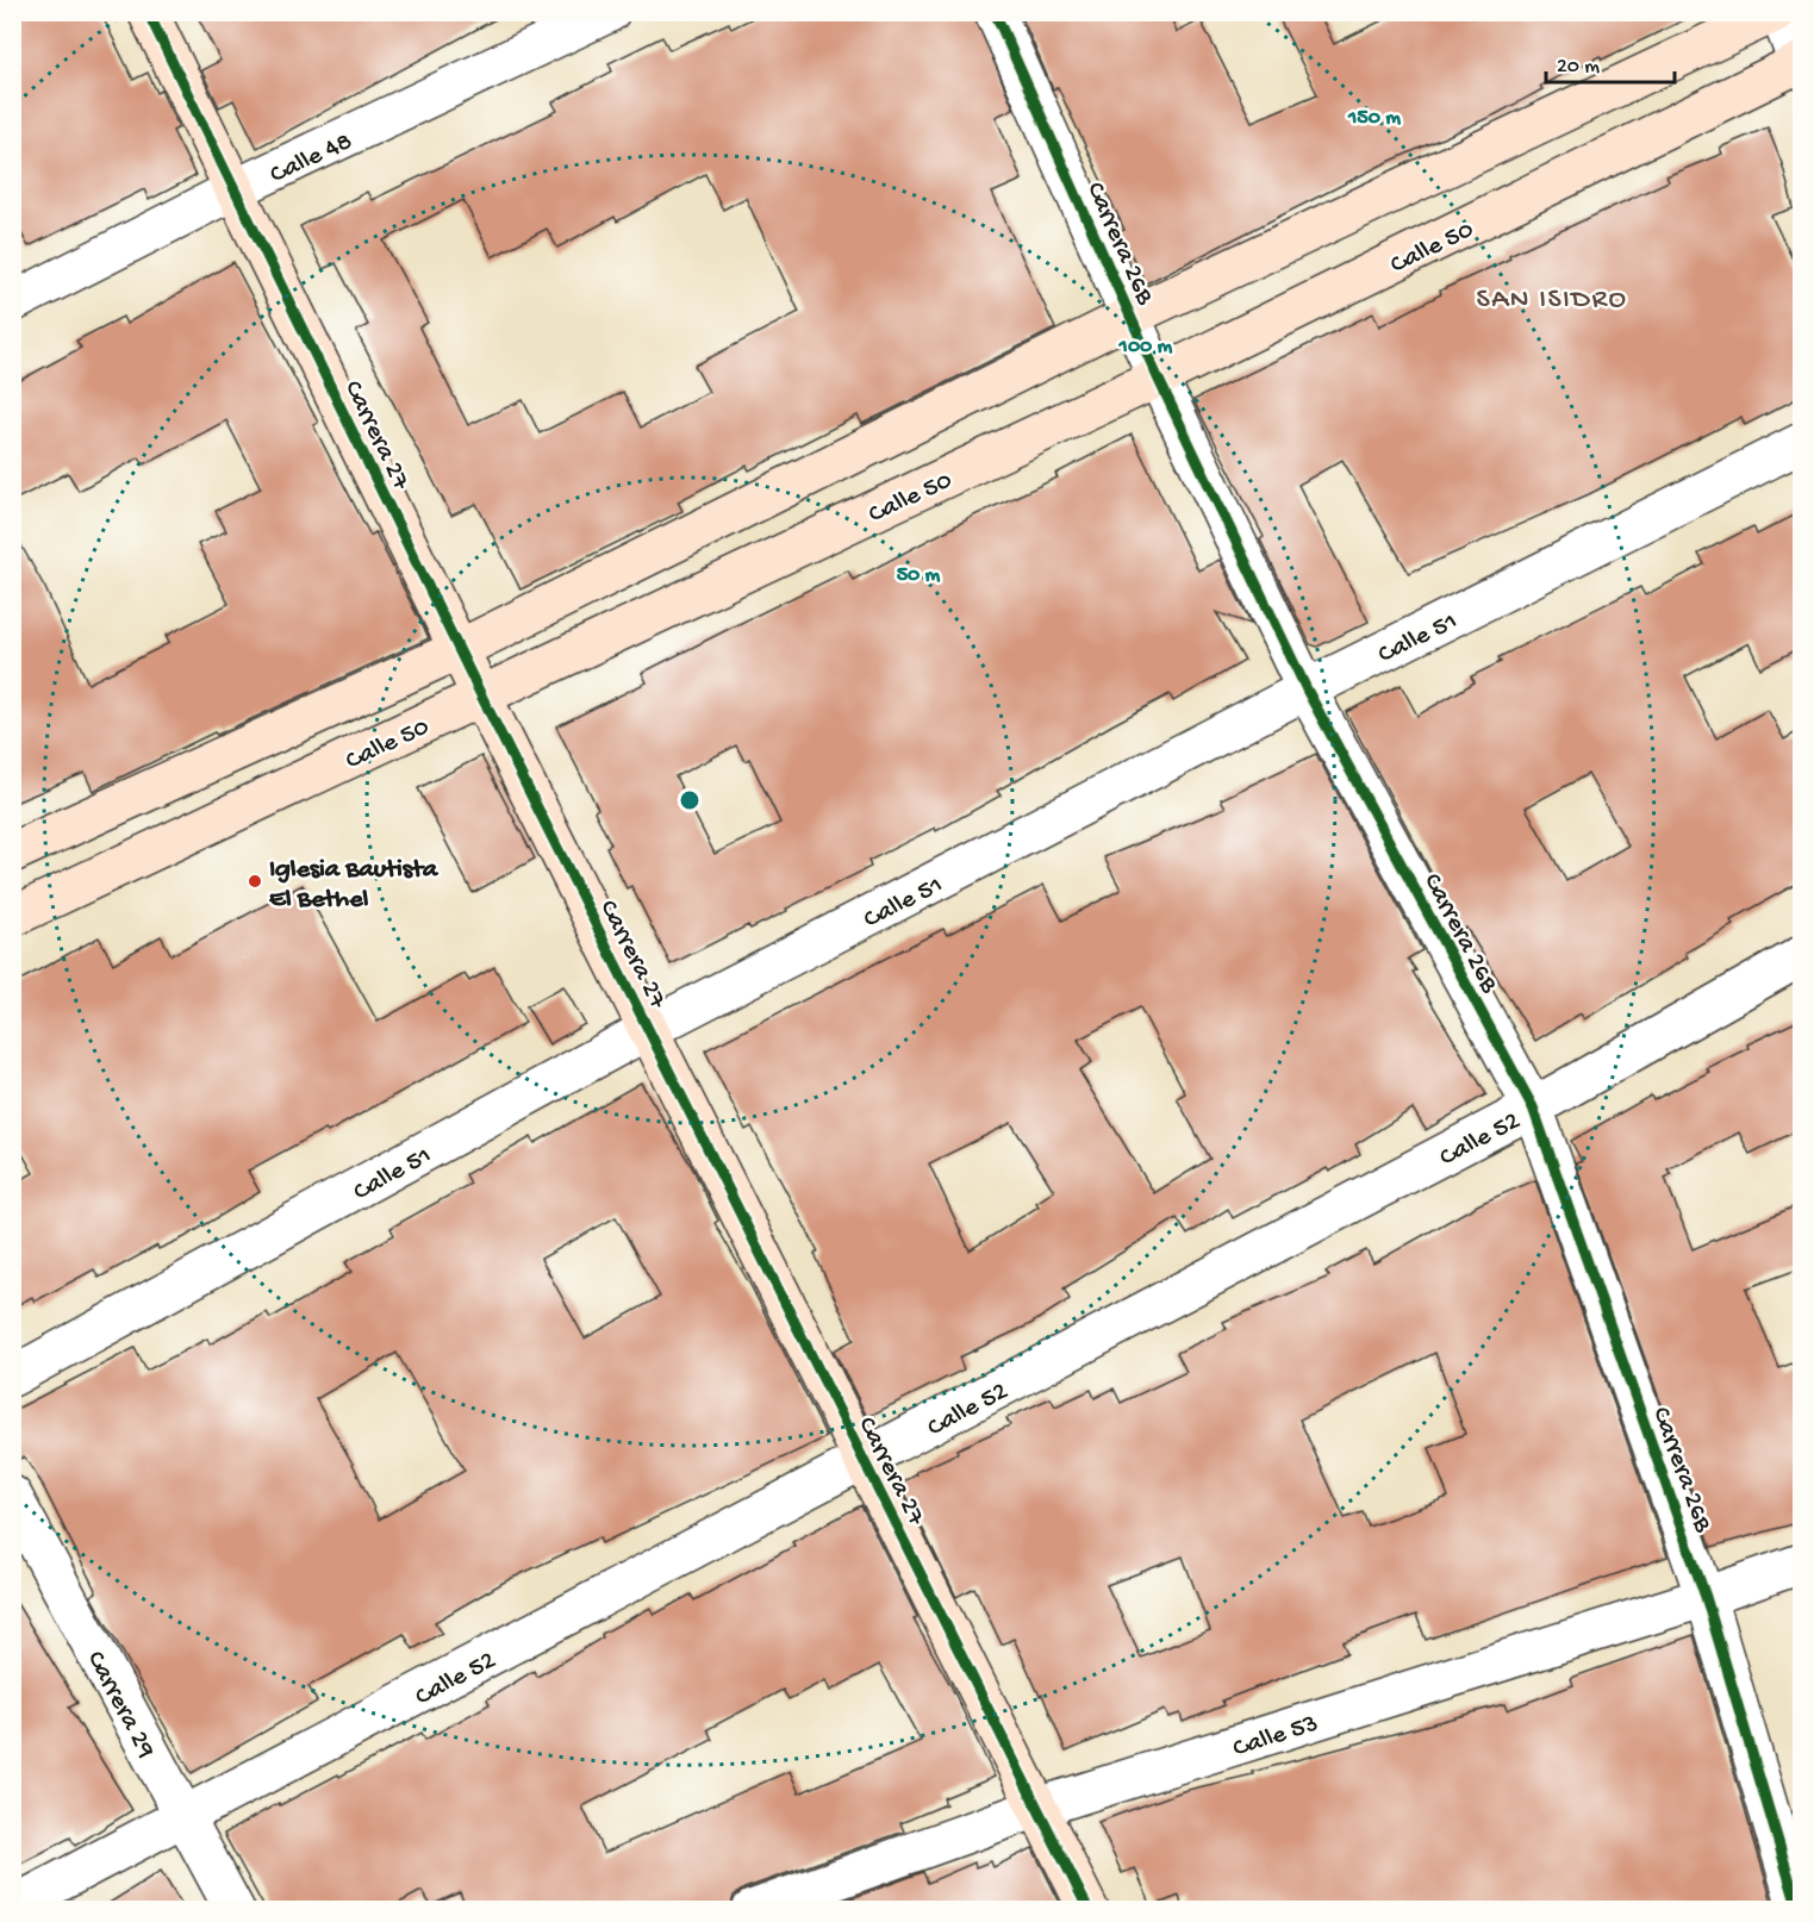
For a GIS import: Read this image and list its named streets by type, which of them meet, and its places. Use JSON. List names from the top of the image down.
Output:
{
  "streets": {
    "street": [
      "Calle 48",
      "Carrera 26B",
      "Calle 50",
      "Carrera 27",
      "Calle 51",
      "Calle 52",
      "Carrera 29",
      "Calle 53"
    ]
  },
  "crossings": [
    ["Calle 48", "Carrera 27"],
    ["Carrera 26B", "Calle 50"],
    ["Carrera 26B", "Calle 51"],
    ["Carrera 26B", "Calle 52"],
    ["Carrera 26B", "Calle 53"],
    ["Calle 50", "Carrera 27"],
    ["Carrera 27", "Calle 51"],
    ["Carrera 27", "Calle 52"],
    ["Carrera 27", "Calle 53"],
    ["Calle 52", "Carrera 29"]
  ],
  "districts": ["SAN ISIDRO"],
  "places": ["Iglesia Bautista El Bethel"],
  "scale_bar": "20 m",
  "rings": ["150 m", "100 m", "50 m"]
}
